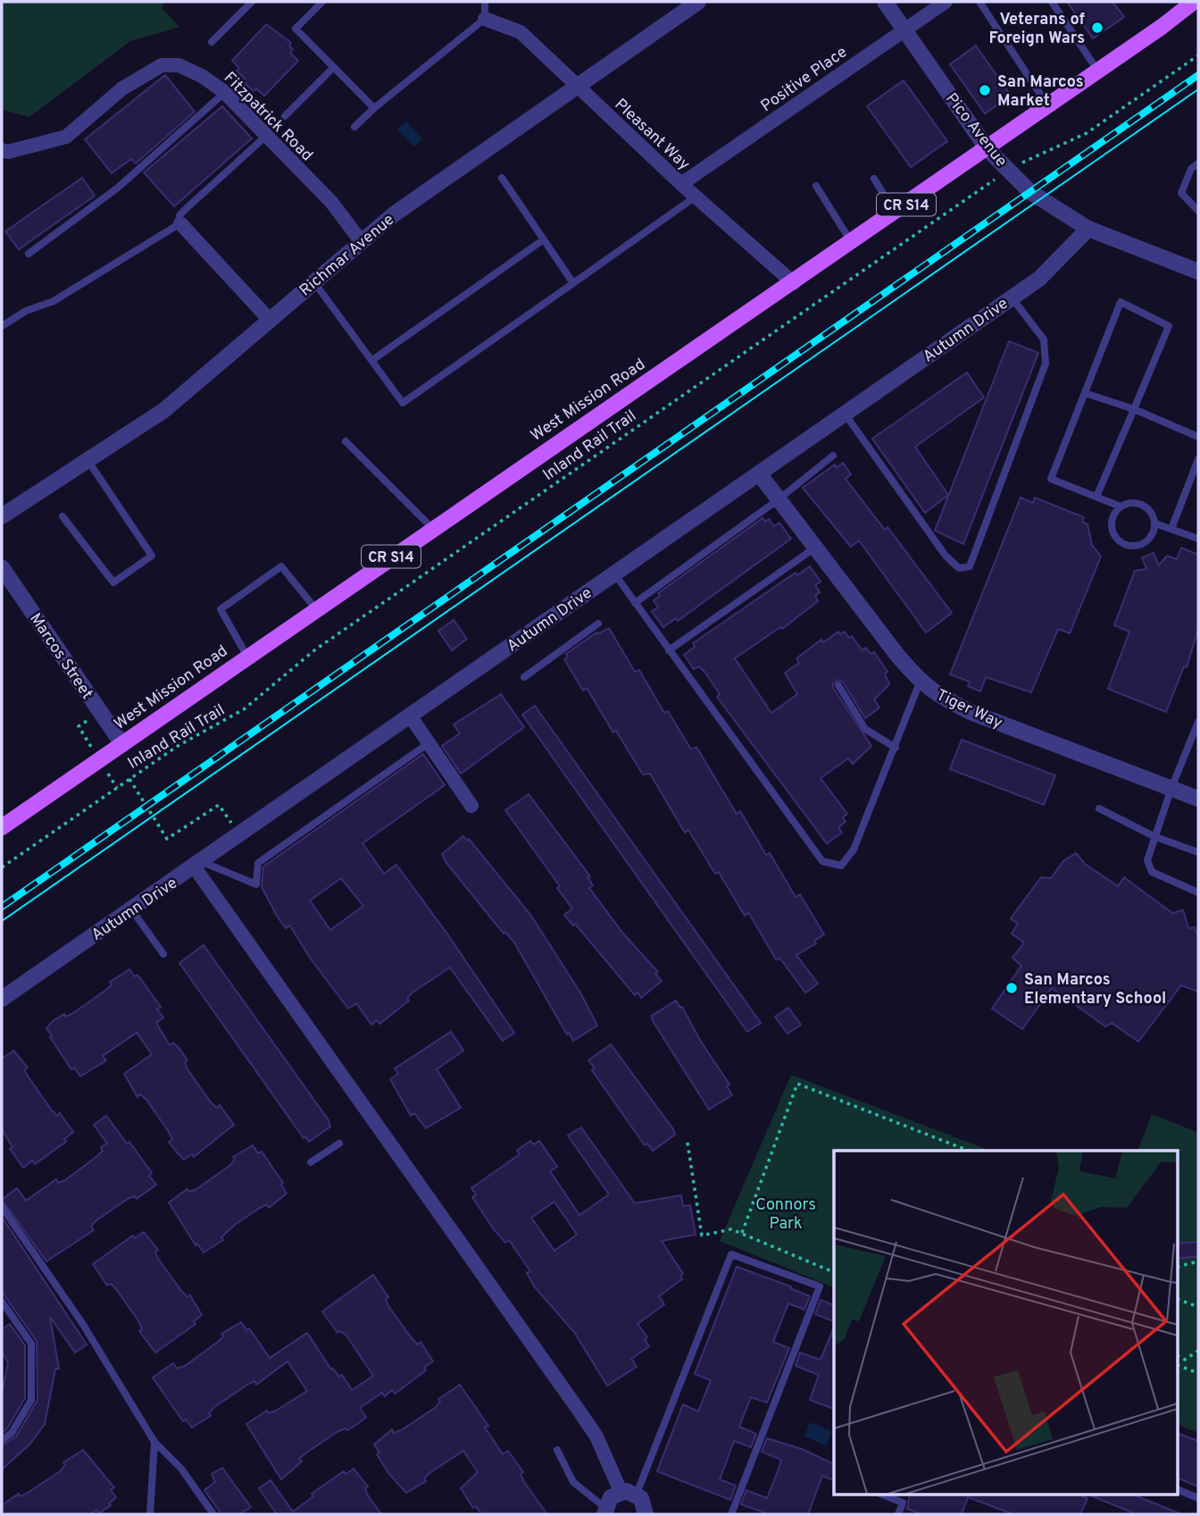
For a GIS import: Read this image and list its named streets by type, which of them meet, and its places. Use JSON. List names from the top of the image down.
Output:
{
  "streets": {
    "main road": ["CR S14", "West Mission Road"],
    "street": [
      "Positive Place",
      "Fitzpatrick Road",
      "Pico Avenue",
      "Pleasant Way",
      "Richmar Avenue",
      "Autumn Drive",
      "Marcos Street",
      "Tiger Way"
    ],
    "path": ["Inland Rail Trail"]
  },
  "crossings": [
    ["Positive Place", "Pico Avenue"],
    ["Positive Place", "Pleasant Way"],
    ["Fitzpatrick Road", "Richmar Avenue"],
    ["Pico Avenue", "Autumn Drive"],
    ["Pico Avenue", "West Mission Road"],
    ["Pico Avenue", "Inland Rail Trail"],
    ["Pleasant Way", "Richmar Avenue"],
    ["Pleasant Way", "West Mission Road"],
    ["Autumn Drive", "Tiger Way"],
    ["West Mission Road", "Marcos Street"]
  ],
  "parks": ["Connors Park"],
  "places": ["Veterans of Foreign Wars", "San Marcos Market", "San Marcos Elementary School"]
}
